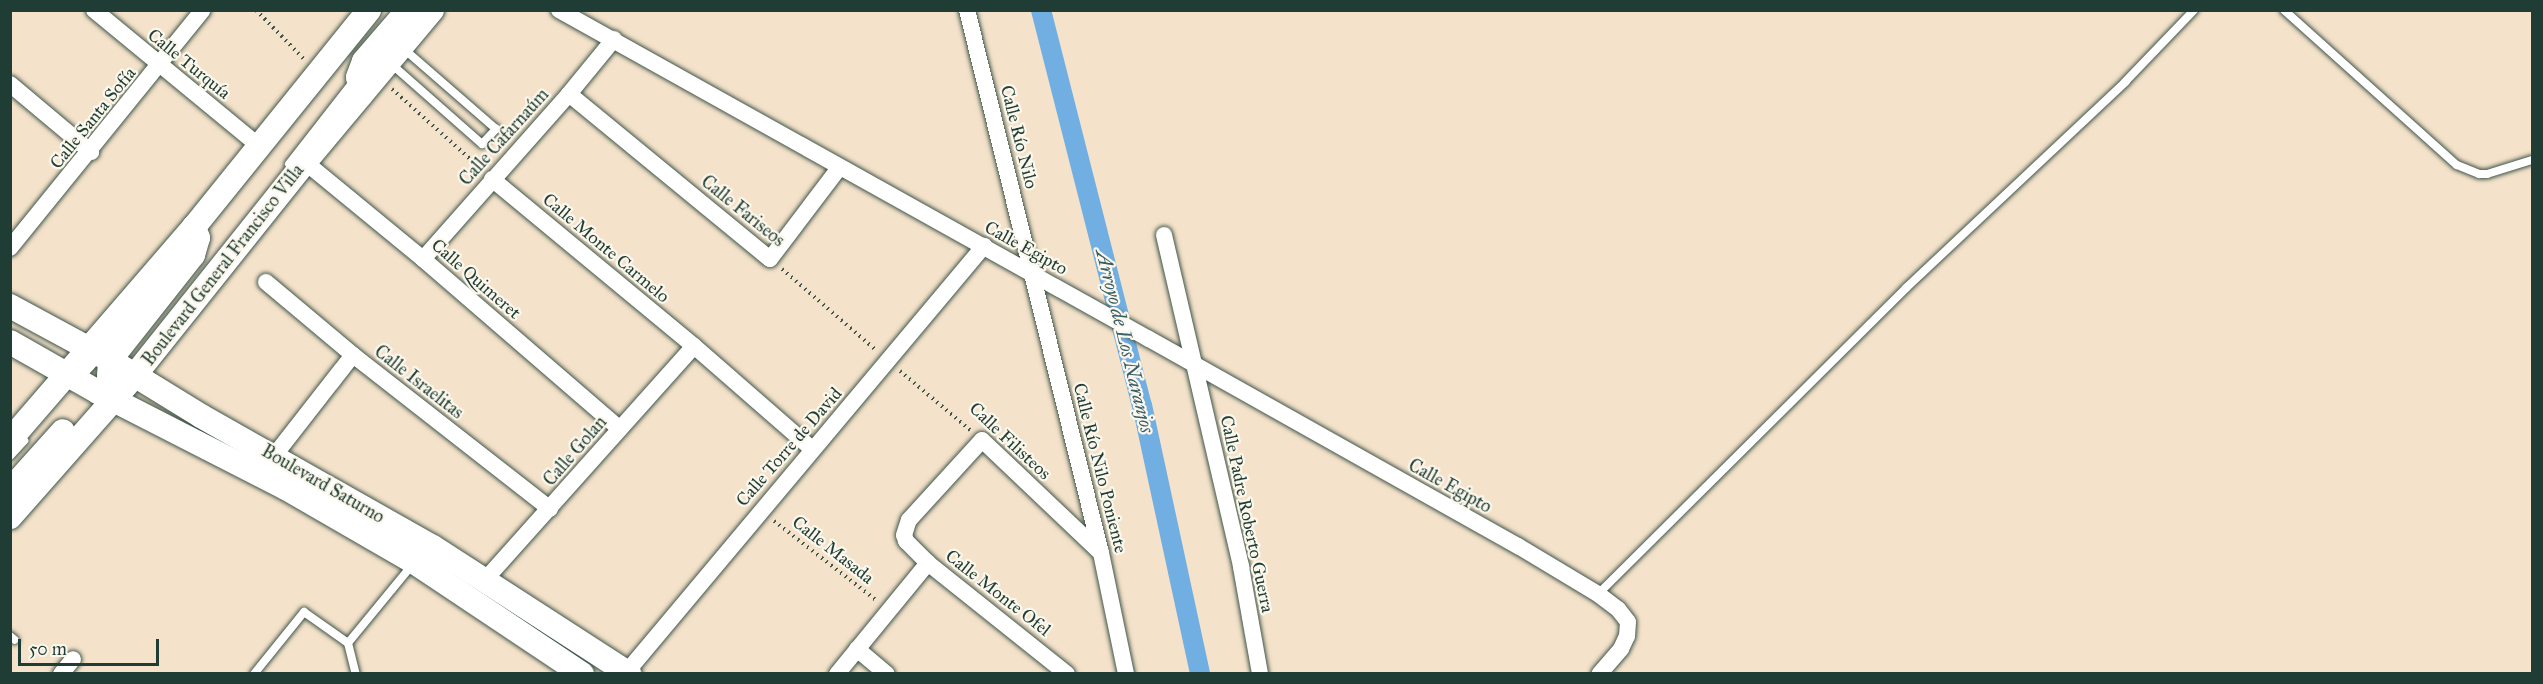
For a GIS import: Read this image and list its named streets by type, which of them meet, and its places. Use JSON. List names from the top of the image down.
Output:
{
  "streets": {
    "main road": ["Boulevard General Francisco Villa", "Boulevard Saturno"],
    "street": [
      "Calle Turquía",
      "Calle Santa Sofía",
      "Calle Cafarnaúm",
      "Calle Río Nilo",
      "Calle Fariseos",
      "Calle Monte Carmelo",
      "Calle Egipto",
      "Calle Quimeret",
      "Calle Israelitas",
      "Calle Filisteos",
      "Calle Torre de David",
      "Calle Golan",
      "Calle Río Nilo Poniente",
      "Calle Padre Roberto Guerra",
      "Calle Monte Ofel"
    ],
    "path": ["Calle Masada"]
  },
  "crossings": [
    ["Calle Turquía", "Calle Santa Sofía"],
    ["Calle Turquía", "Boulevard General Francisco Villa"],
    ["Calle Cafarnaúm", "Calle Fariseos"],
    ["Calle Cafarnaúm", "Calle Monte Carmelo"],
    ["Calle Cafarnaúm", "Calle Egipto"],
    ["Calle Cafarnaúm", "Calle Quimeret"],
    ["Calle Río Nilo", "Calle Egipto"],
    ["Calle Río Nilo", "Calle Río Nilo Poniente"],
    ["Calle Fariseos", "Calle Filisteos"],
    ["Calle Fariseos", "Calle Torre de David"],
    ["Calle Monte Carmelo", "Calle Torre de David"],
    ["Calle Monte Carmelo", "Calle Golan"],
    ["Calle Egipto", "Calle Torre de David"],
    ["Calle Egipto", "Calle Río Nilo Poniente"],
    ["Calle Egipto", "Calle Padre Roberto Guerra"],
    ["Boulevard General Francisco Villa", "Calle Quimeret"],
    ["Boulevard General Francisco Villa", "Boulevard Saturno"],
    ["Calle Quimeret", "Calle Golan"],
    ["Calle Israelitas", "Calle Golan"],
    ["Calle Filisteos", "Calle Torre de David"],
    ["Calle Filisteos", "Calle Río Nilo Poniente"],
    ["Calle Filisteos", "Calle Monte Ofel"],
    ["Calle Torre de David", "Boulevard Saturno"],
    ["Calle Torre de David", "Calle Masada"],
    ["Calle Golan", "Boulevard Saturno"]
  ],
  "water": ["Arroyo de Los Naranjos"],
  "scale_bar": "50 m"
}
